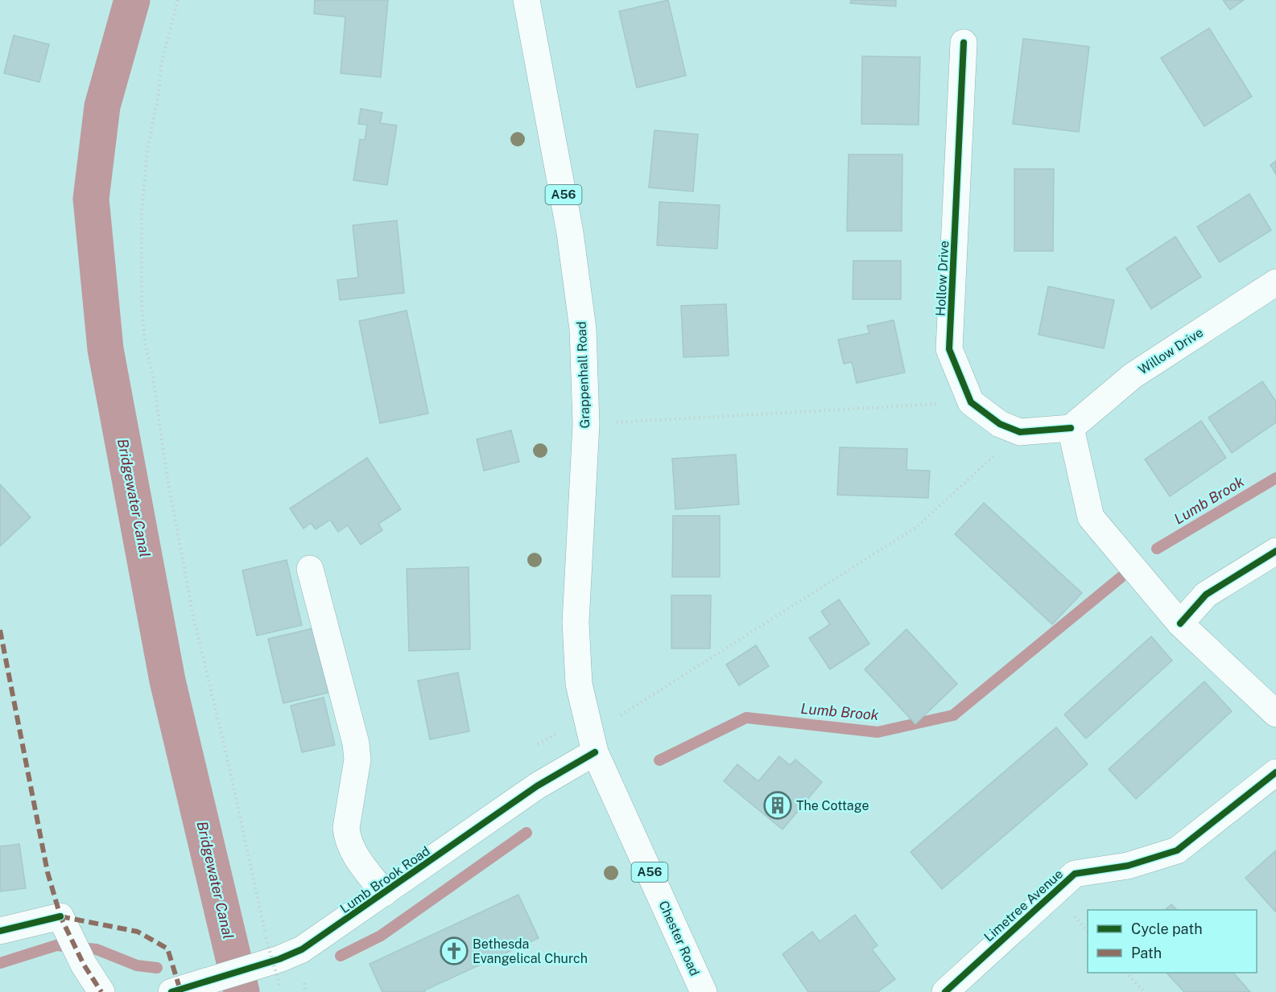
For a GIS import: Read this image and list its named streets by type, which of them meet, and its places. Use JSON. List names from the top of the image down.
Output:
{
  "streets": {
    "street": [
      "A56",
      "Hollow Drive",
      "Willow Drive",
      "Grappenhall Road",
      "Lumb Brook Road",
      "Limetree Avenue",
      "Chester Road"
    ]
  },
  "crossings": [
    ["Grappenhall Road", "Lumb Brook Road"],
    ["Grappenhall Road", "Chester Road"],
    ["Lumb Brook Road", "Chester Road"]
  ],
  "water": ["Bridgewater Canal", "Lumb Brook"],
  "places": {
    "building": ["The Cottage"],
    "church": ["Bethesda Evangelical Church"]
  },
  "legend": ["Cycle path", "Path"]
}
